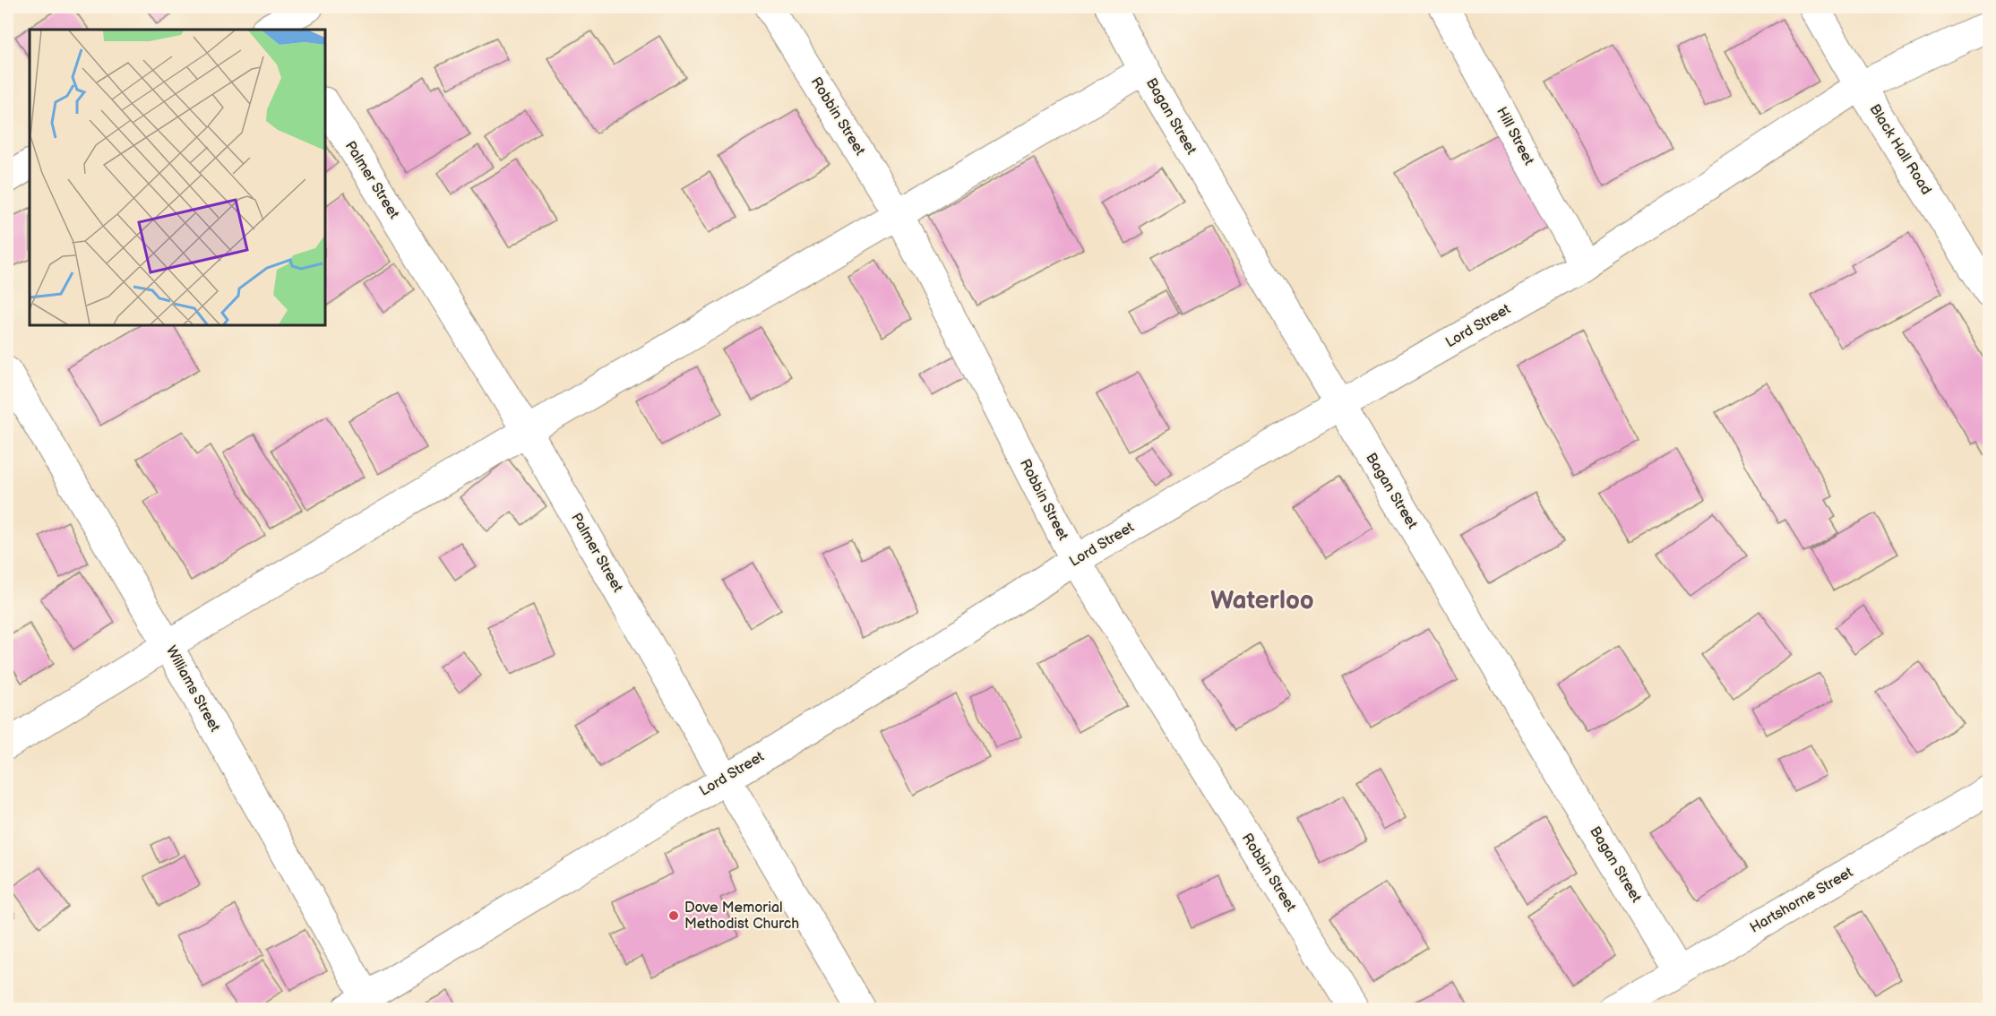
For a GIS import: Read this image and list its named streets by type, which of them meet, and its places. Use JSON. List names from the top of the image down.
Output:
{
  "streets": {
    "street": [
      "Robbin Street",
      "Bagan Street",
      "Hill Street",
      "Black Hall Road",
      "Palmer Street",
      "Lord Street",
      "Williams Street",
      "Hartshorne Street"
    ]
  },
  "crossings": [
    ["Robbin Street", "Lord Street"],
    ["Bagan Street", "Lord Street"],
    ["Bagan Street", "Hartshorne Street"],
    ["Hill Street", "Lord Street"],
    ["Black Hall Road", "Lord Street"],
    ["Palmer Street", "Lord Street"],
    ["Lord Street", "Williams Street"]
  ],
  "districts": ["Waterloo"],
  "places": ["Dove Memorial Methodist Church"]
}
